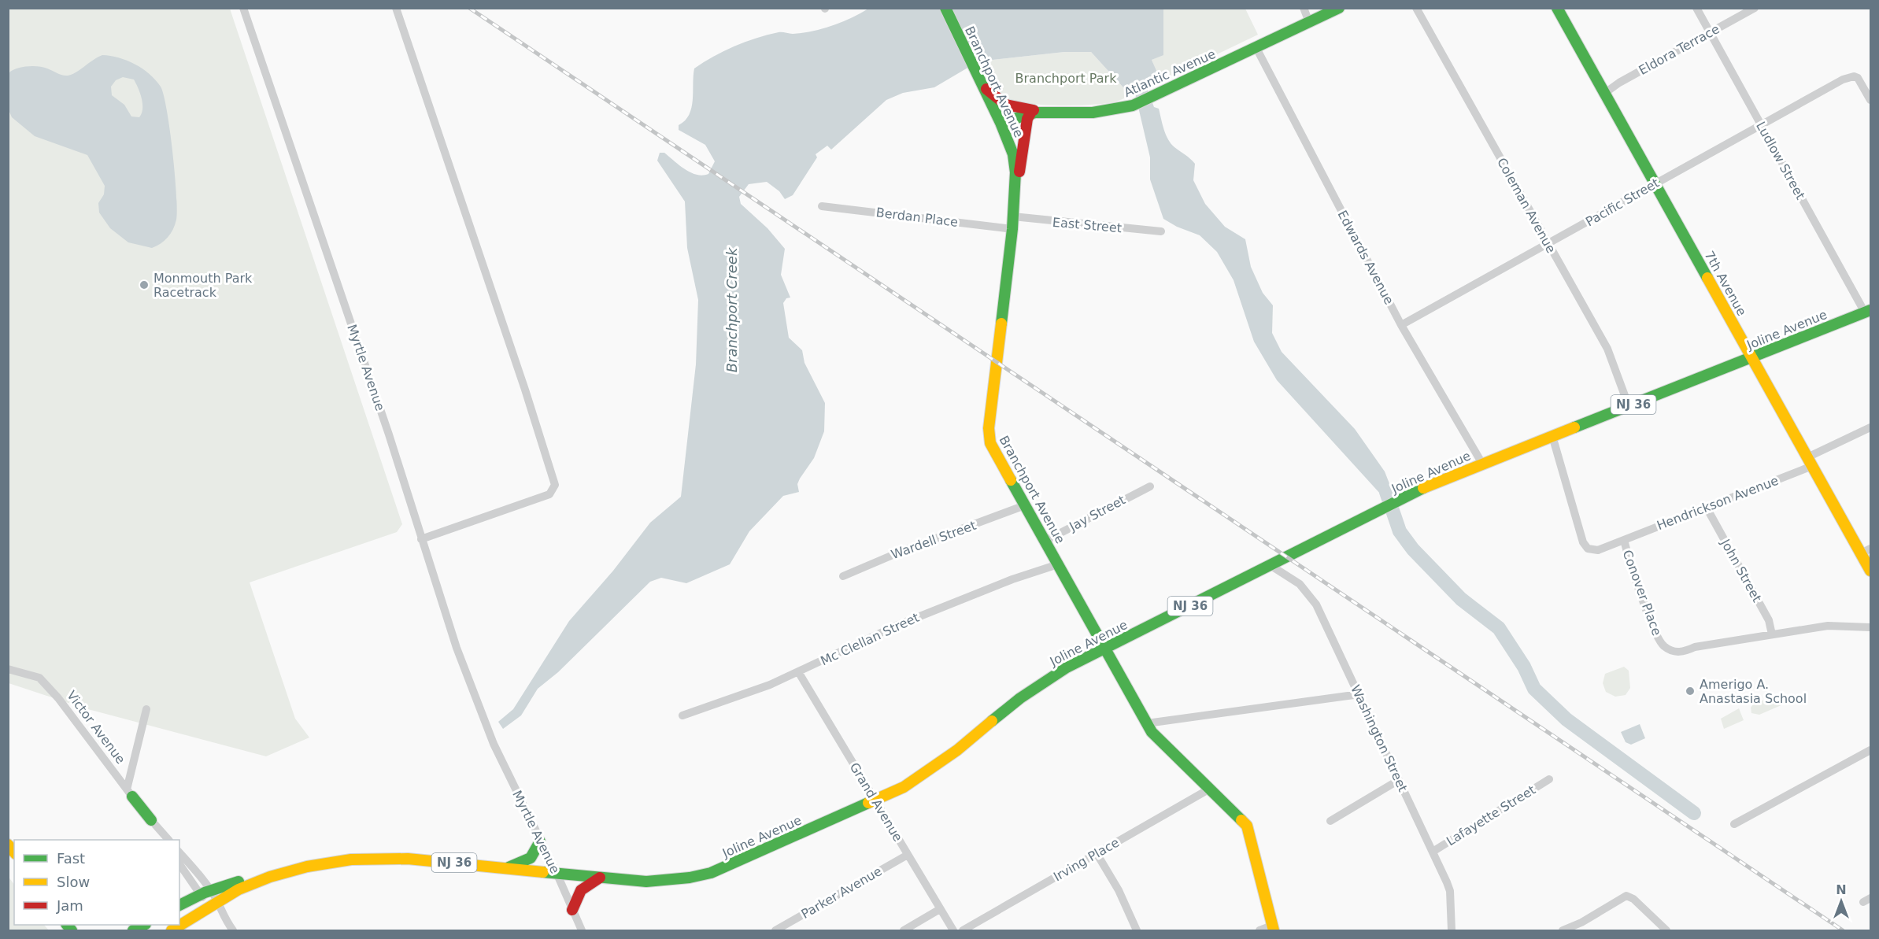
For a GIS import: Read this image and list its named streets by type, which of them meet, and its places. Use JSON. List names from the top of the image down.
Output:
{
  "streets": {
    "main road": [
      "Atlantic Avenue",
      "Branchport Avenue",
      "7th Avenue",
      "Joline Avenue",
      "NJ 36",
      "Victor Avenue"
    ],
    "street": [
      "Eldora Terrace",
      "Ludlow Street",
      "Pacific Street",
      "Coleman Avenue",
      "Berdan Place",
      "East Street",
      "Edwards Avenue",
      "Myrtle Avenue",
      "Hendrickson Avenue",
      "Jay Street",
      "Wardell Street",
      "John Street",
      "Conover Place",
      "Mc Clellan Street",
      "Washington Street",
      "Grand Avenue",
      "Lafayette Street",
      "Irving Place",
      "Parker Avenue"
    ]
  },
  "crossings": [
    ["Eldora Terrace", "Ludlow Street"],
    ["Eldora Terrace", "7th Avenue"],
    ["Atlantic Avenue", "Branchport Avenue"],
    ["Atlantic Avenue", "Edwards Avenue"],
    ["Branchport Avenue", "Berdan Place"],
    ["Branchport Avenue", "East Street"],
    ["Branchport Avenue", "Joline Avenue"],
    ["Branchport Avenue", "Jay Street"],
    ["Branchport Avenue", "Wardell Street"],
    ["Branchport Avenue", "Mc Clellan Street"],
    ["Branchport Avenue", "Irving Place"],
    ["Ludlow Street", "Pacific Street"],
    ["Ludlow Street", "Joline Avenue"],
    ["Pacific Street", "Coleman Avenue"],
    ["Pacific Street", "Edwards Avenue"],
    ["Pacific Street", "7th Avenue"],
    ["Coleman Avenue", "Joline Avenue"],
    ["Edwards Avenue", "Joline Avenue"],
    ["7th Avenue", "Joline Avenue"],
    ["7th Avenue", "Hendrickson Avenue"],
    ["Joline Avenue", "Myrtle Avenue"],
    ["Joline Avenue", "NJ 36"],
    ["Joline Avenue", "Conover Place"],
    ["Joline Avenue", "Washington Street"],
    ["Joline Avenue", "Grand Avenue"],
    ["Hendrickson Avenue", "John Street"],
    ["Hendrickson Avenue", "Conover Place"],
    ["John Street", "Conover Place"],
    ["Mc Clellan Street", "Grand Avenue"],
    ["Washington Street", "Lafayette Street"],
    ["Grand Avenue", "Parker Avenue"]
  ],
  "water": ["Branchport Creek"],
  "parks": ["Branchport Park"],
  "places": ["Monmouth Park Racetrack", "Amerigo A. Anastasia School"],
  "legend": ["Fast", "Slow", "Jam"],
  "north": "top"
}
